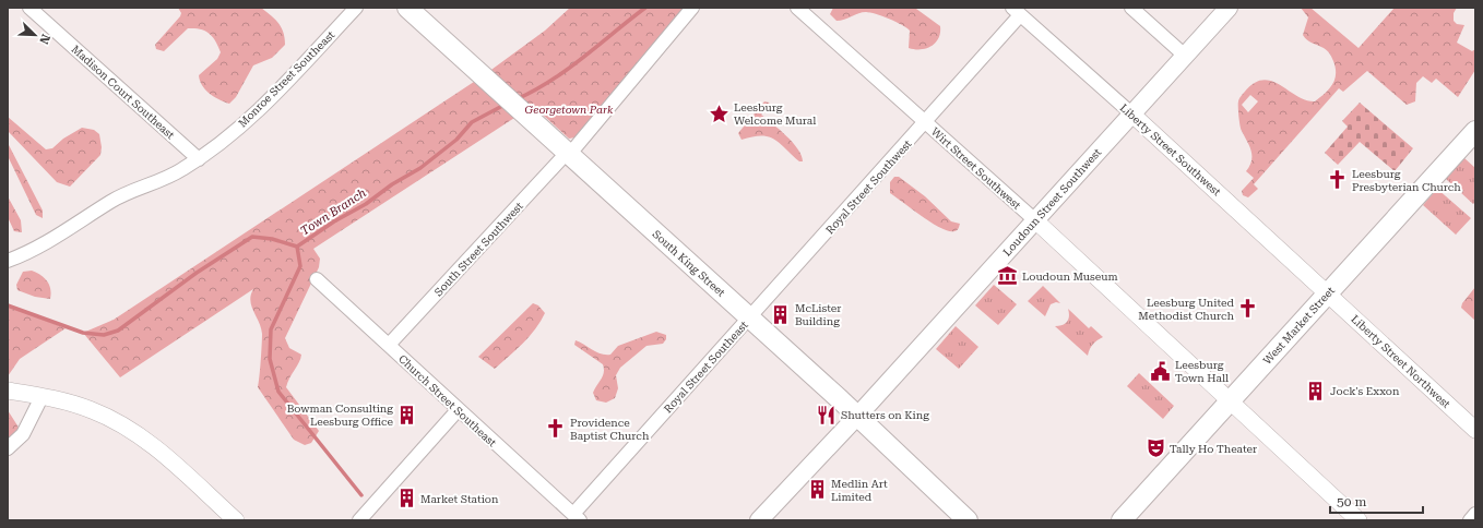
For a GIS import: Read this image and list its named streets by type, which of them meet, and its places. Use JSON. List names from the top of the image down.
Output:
{
  "streets": {
    "main road": ["Loudoun Street Southwest", "South King Street", "West Market Street"],
    "street": [
      "Monroe Street Southeast",
      "Madison Court Southeast",
      "Liberty Street Southwest",
      "Wirt Street Southwest",
      "Royal Street Southwest",
      "South Street Southwest",
      "Liberty Street Northwest",
      "Royal Street Southeast",
      "Church Street Southeast"
    ]
  },
  "crossings": [
    ["Monroe Street Southeast", "Madison Court Southeast"],
    ["Liberty Street Southwest", "Royal Street Southwest"],
    ["Liberty Street Southwest", "Loudoun Street Southwest"],
    ["Liberty Street Southwest", "West Market Street"],
    ["Liberty Street Southwest", "Liberty Street Northwest"],
    ["Wirt Street Southwest", "Royal Street Southwest"],
    ["Wirt Street Southwest", "Loudoun Street Southwest"],
    ["Wirt Street Southwest", "West Market Street"],
    ["Royal Street Southwest", "South King Street"],
    ["Royal Street Southwest", "Royal Street Southeast"],
    ["Loudoun Street Southwest", "South King Street"],
    ["South Street Southwest", "South King Street"],
    ["South Street Southwest", "Church Street Southeast"],
    ["South King Street", "Royal Street Southeast"],
    ["West Market Street", "Liberty Street Northwest"],
    ["Royal Street Southeast", "Church Street Southeast"]
  ],
  "water": ["Town Branch"],
  "parks": ["Georgetown Park"],
  "places": {
    "place": ["Leesburg Welcome Mural"],
    "church": ["Leesburg Presbyterian Church", "Leesburg United Methodist Church", "Providence Baptist Church"],
    "museum": ["Loudoun Museum"],
    "building": [
      "McLister Building",
      "Jock's Exxon",
      "Bowman Consulting Leesburg Office",
      "Medlin Art Limited",
      "Market Station"
    ],
    "public building": ["Leesburg Town Hall"],
    "restaurant": ["Shutters on King"],
    "theatre": ["Tally Ho Theater"]
  },
  "scale_bar": "50 m",
  "north": "bottom right"
}
